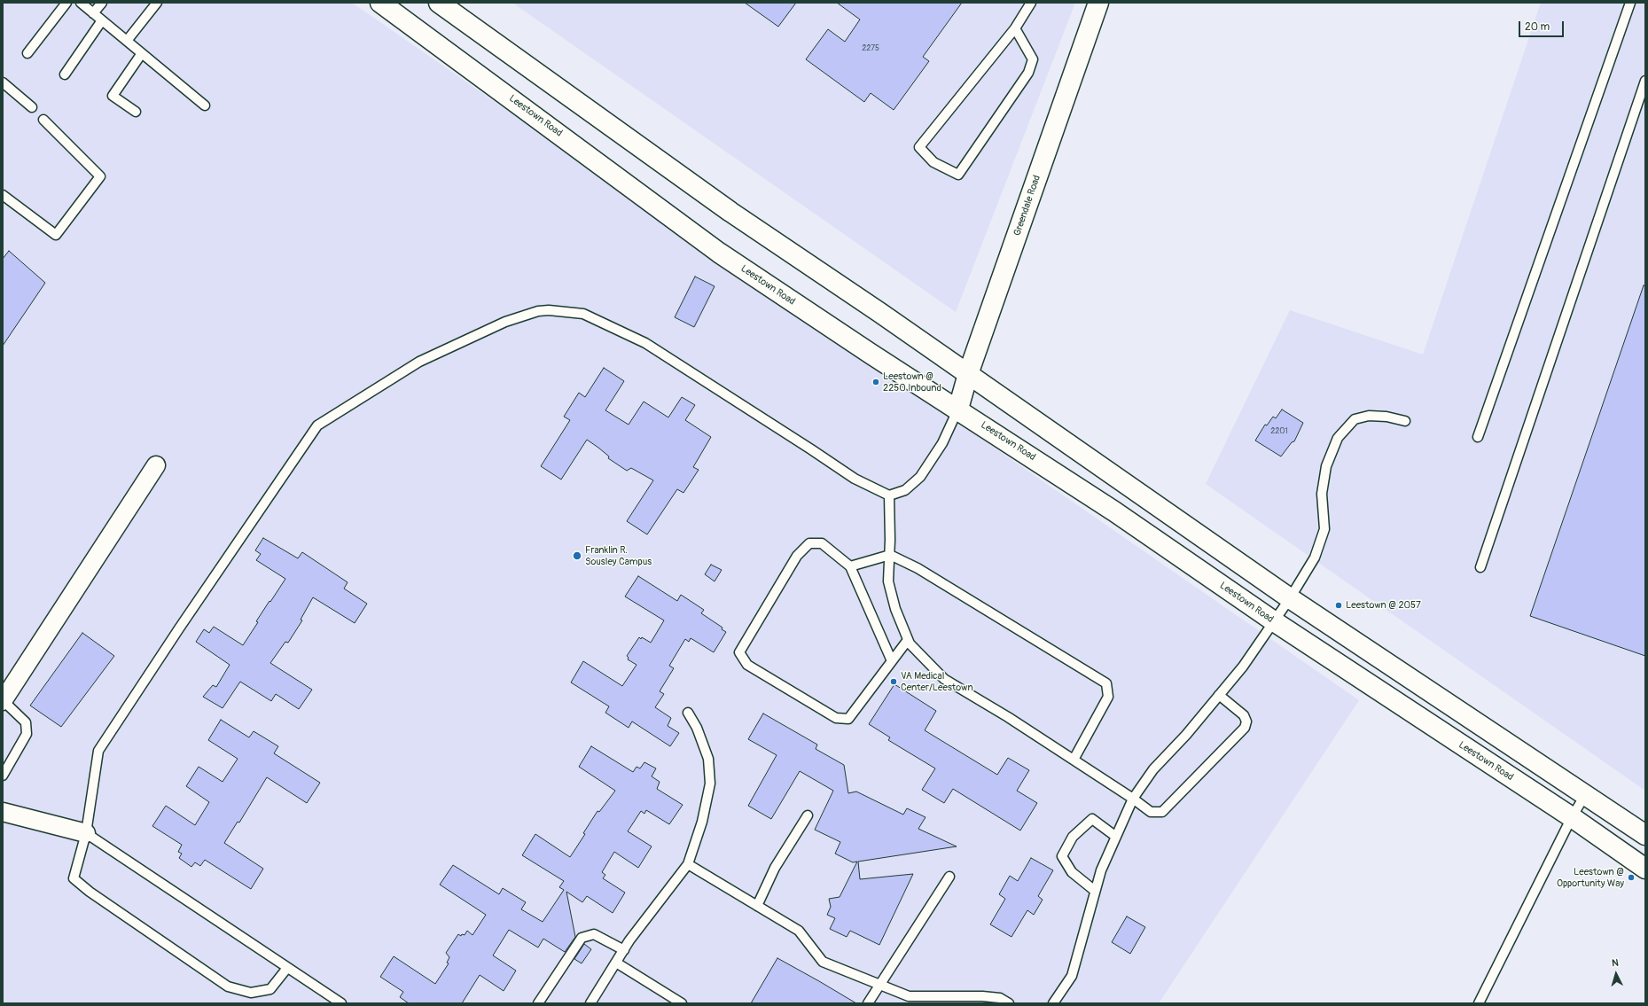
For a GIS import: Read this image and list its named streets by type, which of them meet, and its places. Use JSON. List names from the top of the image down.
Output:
{
  "streets": {
    "main road": ["Leestown Road", "Greendale Road"]
  },
  "crossings": [
    ["Leestown Road", "Greendale Road"]
  ],
  "places": [
    "Leestown @ 2250 Inbound",
    "Franklin R. Sousley Campus",
    "Leestown @ 2057",
    "VA Medical Center/Leestown",
    "Leestown @ Opportunity Way"
  ],
  "house_numbers": ["2275", "2201"],
  "scale_bar": "20 m",
  "north": "top"
}
